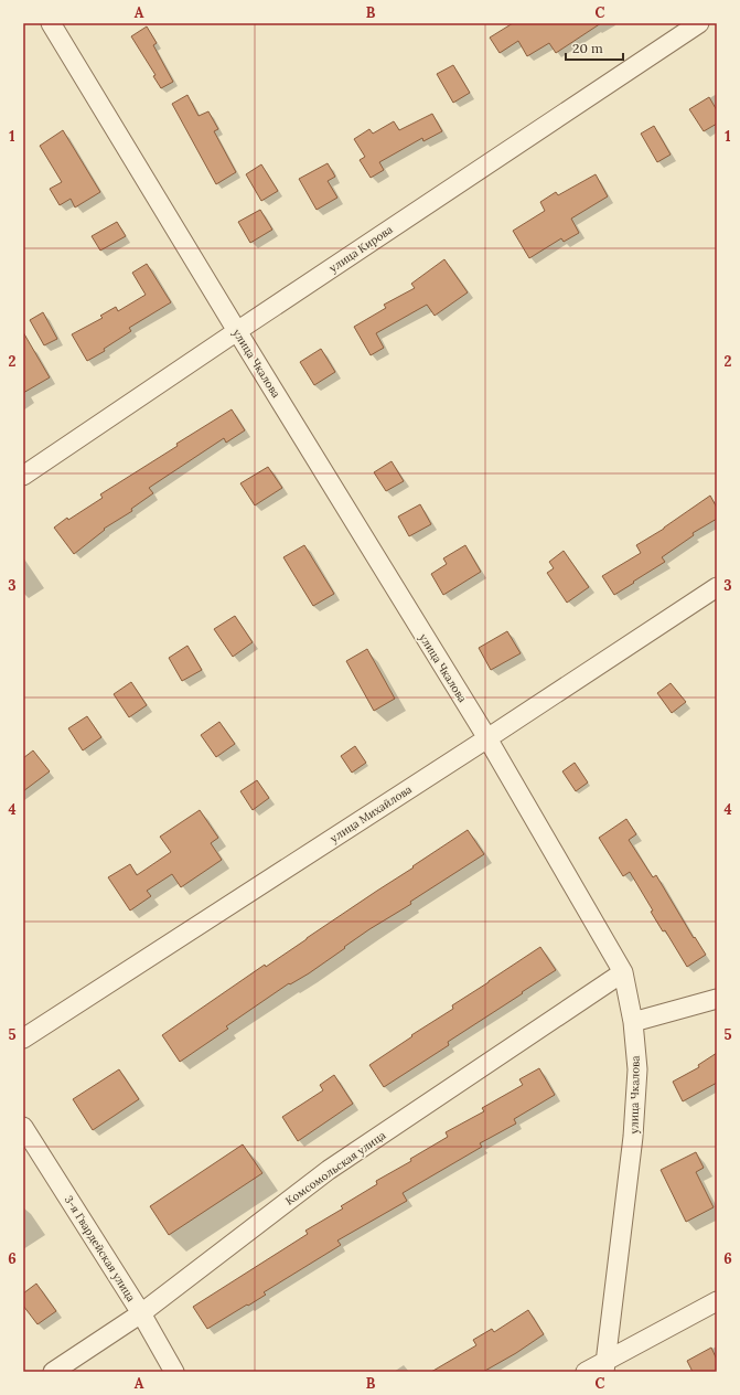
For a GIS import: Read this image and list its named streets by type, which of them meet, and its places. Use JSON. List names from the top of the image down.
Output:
{
  "streets": {
    "street": [
      "улица Кирова",
      "улица Чкалова",
      "улица Михайлова",
      "Комсомольская улица",
      "3-я Гвардейская улица"
    ]
  },
  "crossings": [
    ["улица Кирова", "улица Чкалова"],
    ["улица Чкалова", "улица Михайлова"],
    ["улица Чкалова", "Комсомольская улица"],
    ["Комсомольская улица", "3-я Гвардейская улица"]
  ],
  "scale_bar": "20 m",
  "grid": {
    "columns": ["A", "B", "C"],
    "rows": [
      "1",
      "2",
      "3",
      "4",
      "5",
      "6"
    ]
  }
}
